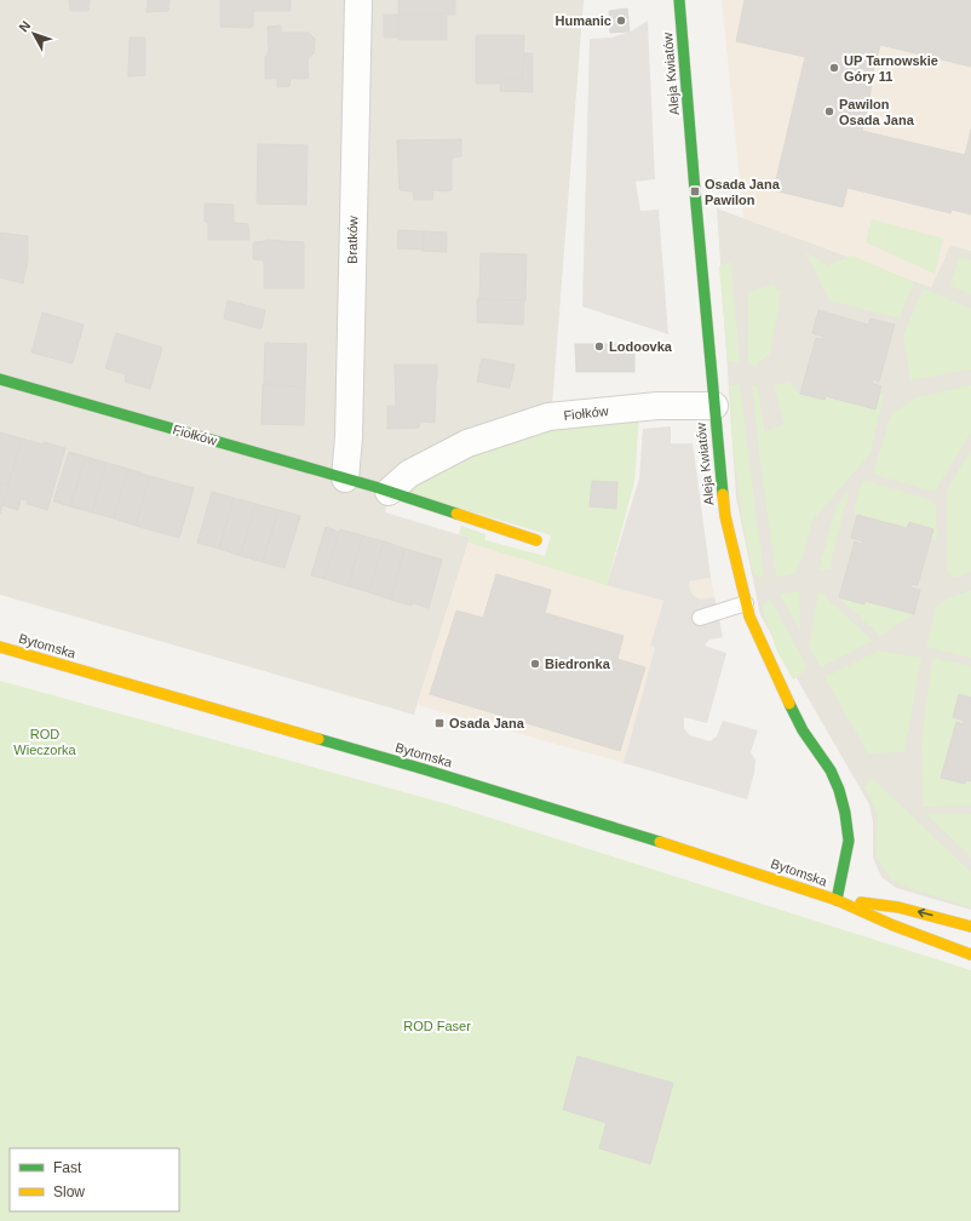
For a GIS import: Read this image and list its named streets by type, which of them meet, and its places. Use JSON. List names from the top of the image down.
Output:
{
  "streets": {
    "street": [
      "Aleja Kwiatów",
      "Bratków",
      "Fiołków",
      "Bytomska"
    ]
  },
  "crossings": [
    ["Aleja Kwiatów", "Fiołków"],
    ["Aleja Kwiatów", "Bytomska"],
    ["Bratków", "Fiołków"]
  ],
  "parks": ["ROD Wieczorka", "ROD Faser"],
  "places": {
    "other": [
      "Humanic",
      "UP Tarnowskie Góry 11",
      "Pawilon Osada Jana",
      "Lodoovka",
      "Biedronka"
    ],
    "transit": ["Osada Jana Pawilon", "Osada Jana"]
  },
  "legend": ["Fast", "Slow"],
  "north": "top left"
}
